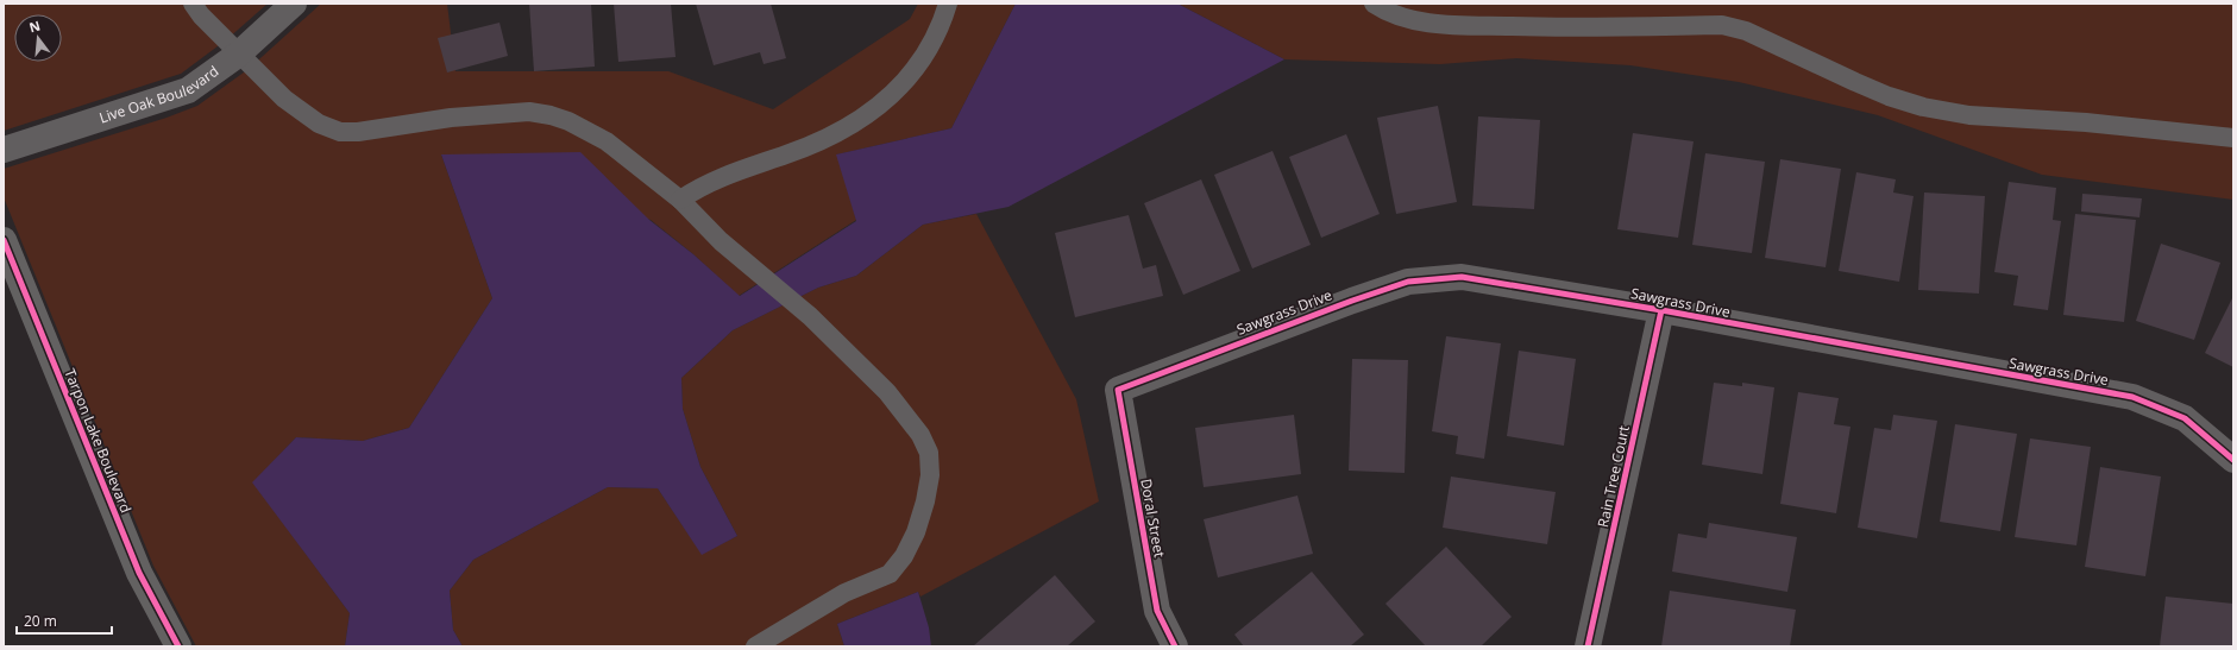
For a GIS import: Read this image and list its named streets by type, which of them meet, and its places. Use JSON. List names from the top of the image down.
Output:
{
  "streets": {
    "street": [
      "Live Oak Boulevard",
      "Sawgrass Drive",
      "Tarpon Lake Boulevard",
      "Rain Tree Court",
      "Doral Street"
    ]
  },
  "crossings": [
    ["Sawgrass Drive", "Rain Tree Court"],
    ["Sawgrass Drive", "Doral Street"]
  ],
  "scale_bar": "20 m",
  "north": "top"
}
